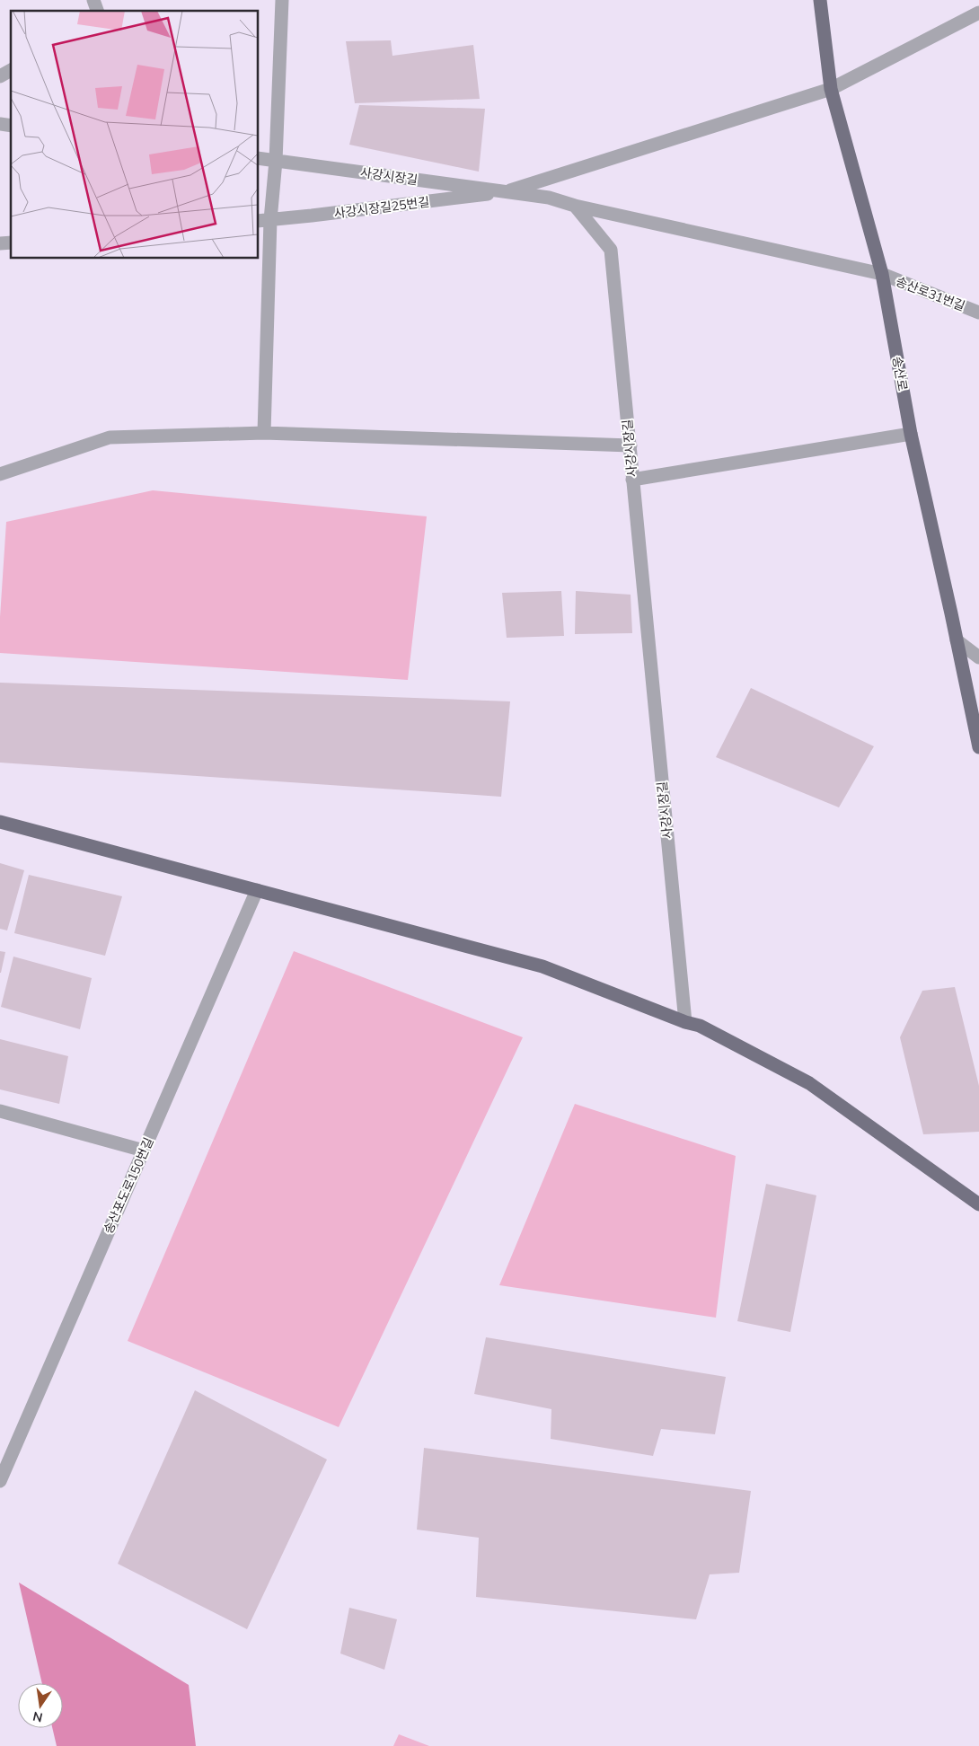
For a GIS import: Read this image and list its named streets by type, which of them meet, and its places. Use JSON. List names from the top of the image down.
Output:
{
  "streets": {
    "main road": ["송산로"],
    "street": [
      "사강시장길",
      "사강시장길25번길",
      "송산로31번길",
      "송산포도로150번길"
    ]
  },
  "crossings": [
    ["사강시장길", "사강시장길25번길"],
    ["사강시장길", "송산로31번길"],
    ["송산로31번길", "송산로"]
  ],
  "north": "bottom"
}
